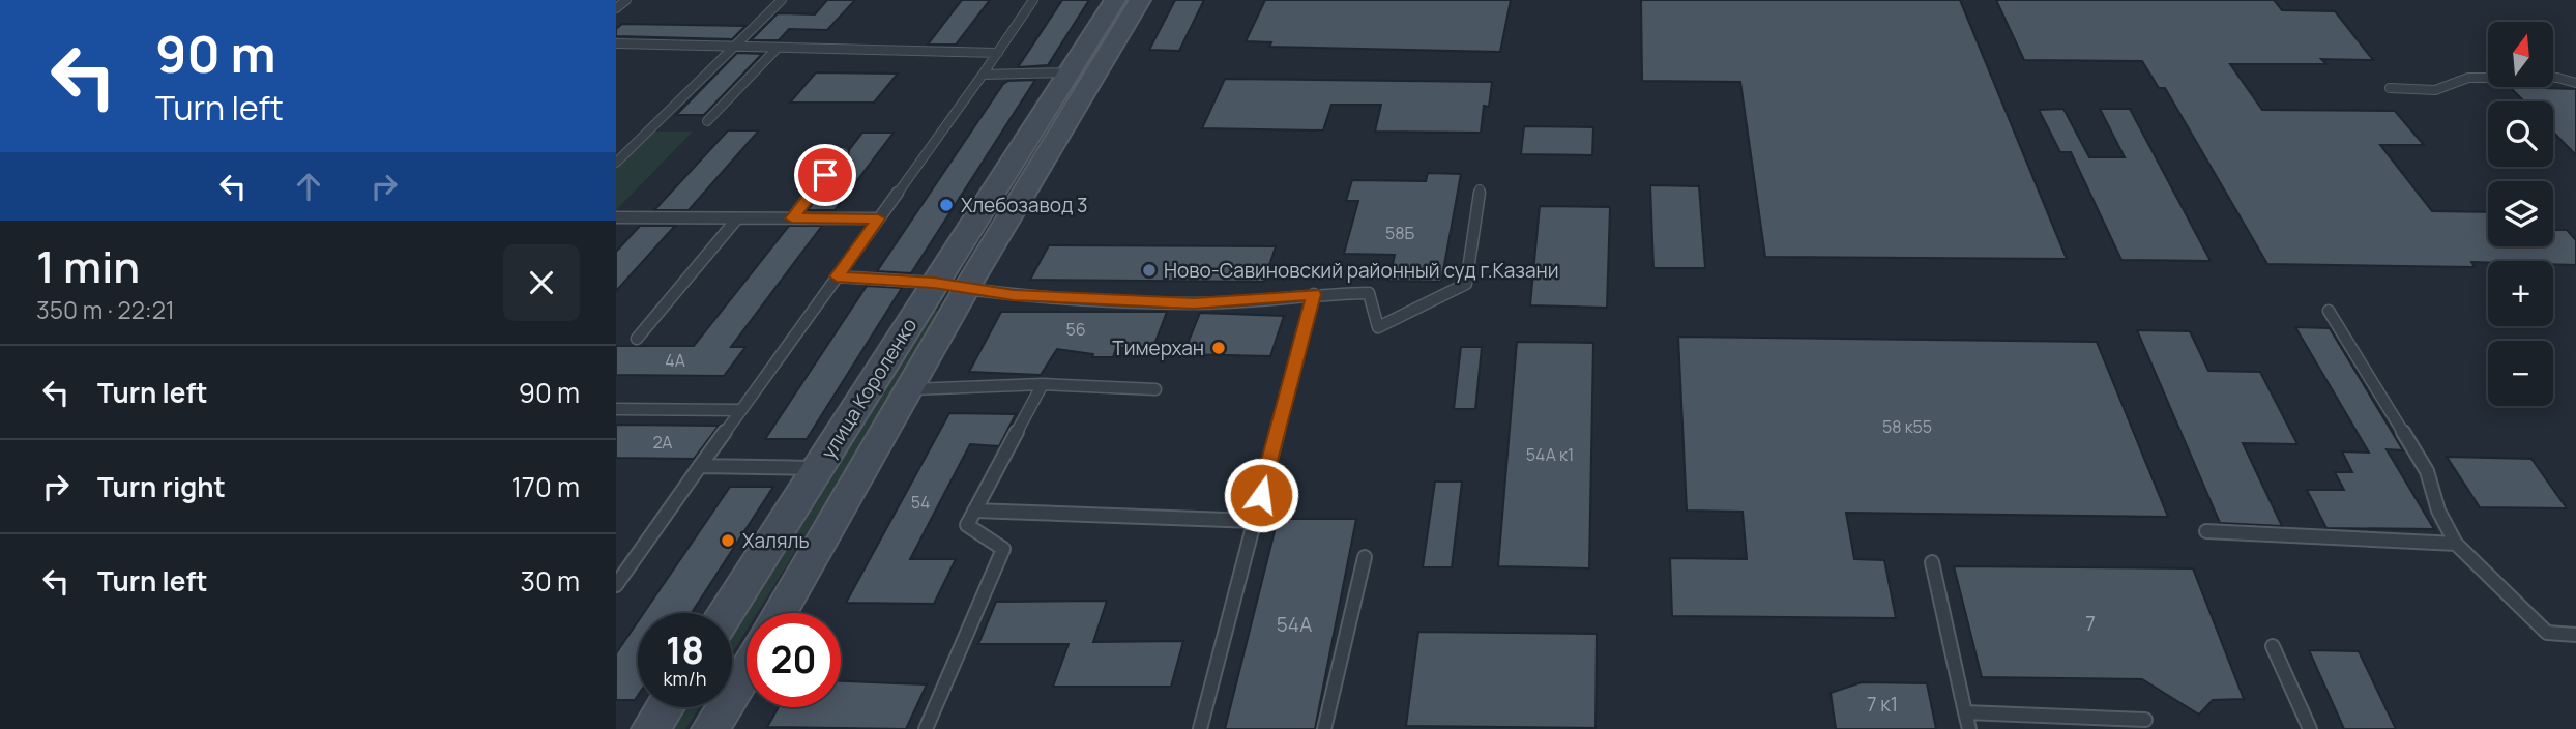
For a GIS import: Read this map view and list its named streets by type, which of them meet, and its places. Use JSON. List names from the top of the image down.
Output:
{
  "streets": {
    "street": ["улица Короленко"]
  },
  "places": [
    "Хлебозавод 3",
    "Ново-Савиновский районный суд г.Казани",
    "Тимерхан",
    "Халяль"
  ],
  "house_numbers": [
    "58Б",
    "56",
    "4А",
    "58 к55",
    "2А",
    "54А к1",
    "54",
    "7",
    "54А",
    "7 к1"
  ],
  "north": "top",
  "page": {
    "turn": ["90 m", "Turn left"],
    "map_buttons": ["+", "−"],
    "heading": ["1 min", "350 m · 22:21"],
    "list": [
      {
        "name": "Turn left",
        "value": "90 m"
      },
      {
        "name": "Turn right",
        "value": "170 m"
      },
      {
        "name": "Turn left",
        "value": "30 m"
      }
    ],
    "speed": "18 km/h",
    "limit": "20"
  }
}
